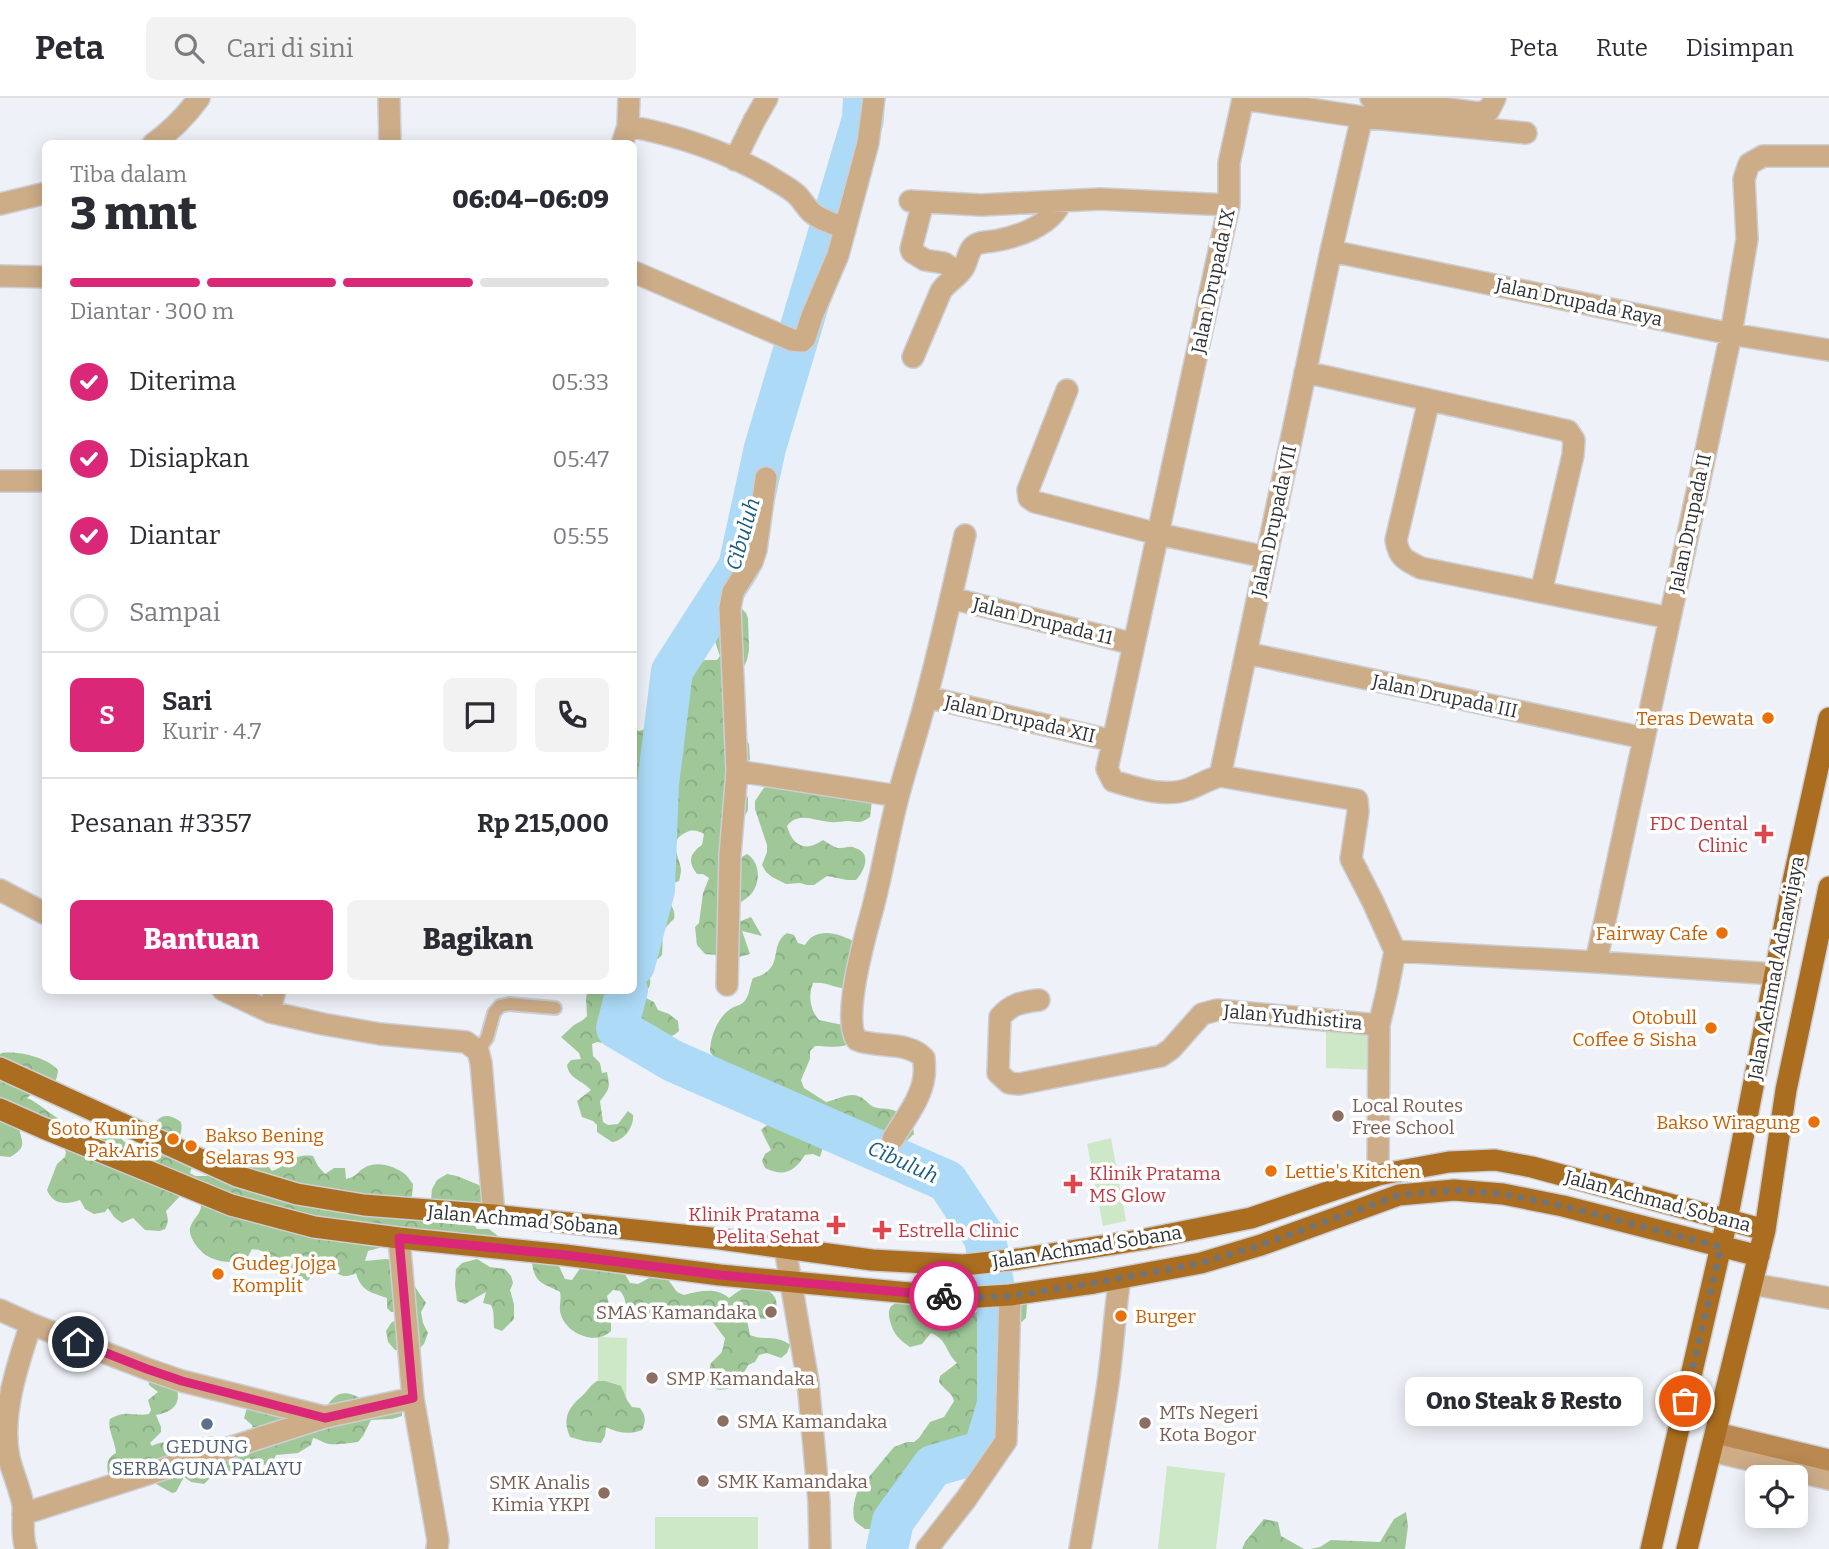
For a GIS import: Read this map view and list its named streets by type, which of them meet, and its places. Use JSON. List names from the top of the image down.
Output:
{
  "streets": {
    "main road": ["Jalan Achmad Adnawijaya", "Jalan Achmad Sobana"],
    "street": [
      "Jalan Drupada IX",
      "Jalan Drupada Raya",
      "Jalan Drupada VII",
      "Jalan Drupada II",
      "Jalan Drupada 11",
      "Jalan Drupada III",
      "Jalan Drupada XII",
      "Jalan Yudhistira"
    ]
  },
  "crossings": [
    ["Jalan Drupada IX", "Jalan Drupada VII"],
    ["Jalan Drupada IX", "Jalan Drupada 11"],
    ["Jalan Drupada IX", "Jalan Drupada XII"],
    ["Jalan Drupada Raya", "Jalan Drupada VII"],
    ["Jalan Drupada Raya", "Jalan Drupada II"],
    ["Jalan Drupada VII", "Jalan Drupada III"],
    ["Jalan Drupada II", "Jalan Drupada III"],
    ["Jalan Achmad Adnawijaya", "Jalan Achmad Sobana"]
  ],
  "water": ["Cibuluh"],
  "places": {
    "other": [
      "Teras Dewata",
      "Fairway Cafe",
      "Otobull Coffee & Sisha",
      "Local Routes Free School",
      "Bakso Wiragung",
      "Soto Kuning Pak Aris",
      "Bakso Bening Selaras 93",
      "Lettie's Kitchen",
      "Gudeg Jojga Komplit",
      "SMAS Kamandaka",
      "Burger",
      "SMP Kamandaka",
      "Ono Steak & Resto",
      "SMA Kamandaka",
      "MTs Negeri Kota Bogor",
      "GEDUNG SERBAGUNA PALAYU",
      "SMK Kamandaka",
      "SMK Analis Kimia YKPI"
    ],
    "health": [
      "FDC Dental Clinic",
      "Klinik Pratama MS Glow",
      "Klinik Pratama Pelita Sehat",
      "Estrella Clinic"
    ]
  },
  "page": {
    "header": "Peta",
    "search": "Cari di sini",
    "nav": ["Peta", "Rute", "Disimpan"],
    "heading": ["3 mnt", "Tiba dalam", "06:04–06:09"],
    "panel": [
      "Sari",
      "Kurir · 4.7",
      "Pesanan #3357",
      "Rp 215,000"
    ],
    "bar": "Diantar · 300 m",
    "list": [
      ["Diterima", "05:33"],
      ["Disiapkan", "05:47"],
      ["Diantar", "05:55"],
      "Sampai"
    ],
    "round": "S",
    "buttons": ["Bantuan", "Bagikan"],
    "bubble": "Ono Steak & Resto"
  }
}
